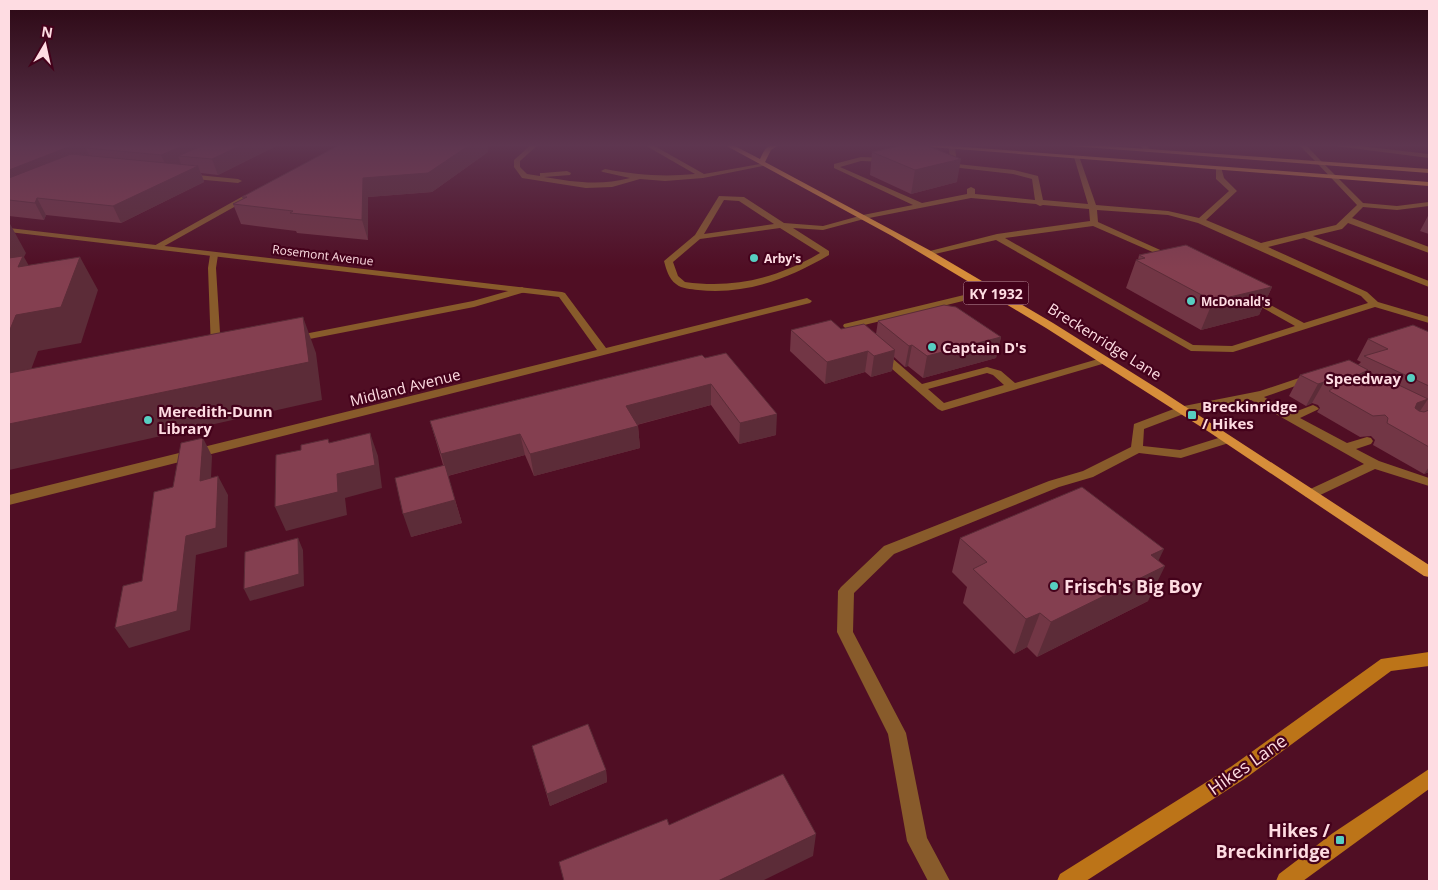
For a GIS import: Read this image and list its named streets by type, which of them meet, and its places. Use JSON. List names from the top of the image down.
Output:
{
  "streets": {
    "main road": ["KY 1932", "Breckenridge Lane", "Hikes Lane"],
    "street": ["Rosemont Avenue", "Midland Avenue"]
  },
  "crossings": [
    ["Rosemont Avenue", "Midland Avenue"]
  ],
  "places": {
    "other": [
      "Arby's",
      "McDonald's",
      "Captain D's",
      "Speedway",
      "Meredith-Dunn Library",
      "Frisch's Big Boy"
    ],
    "transit": ["Breckinridge / Hikes", "Hikes / Breckinridge"]
  },
  "north": "top"
}
